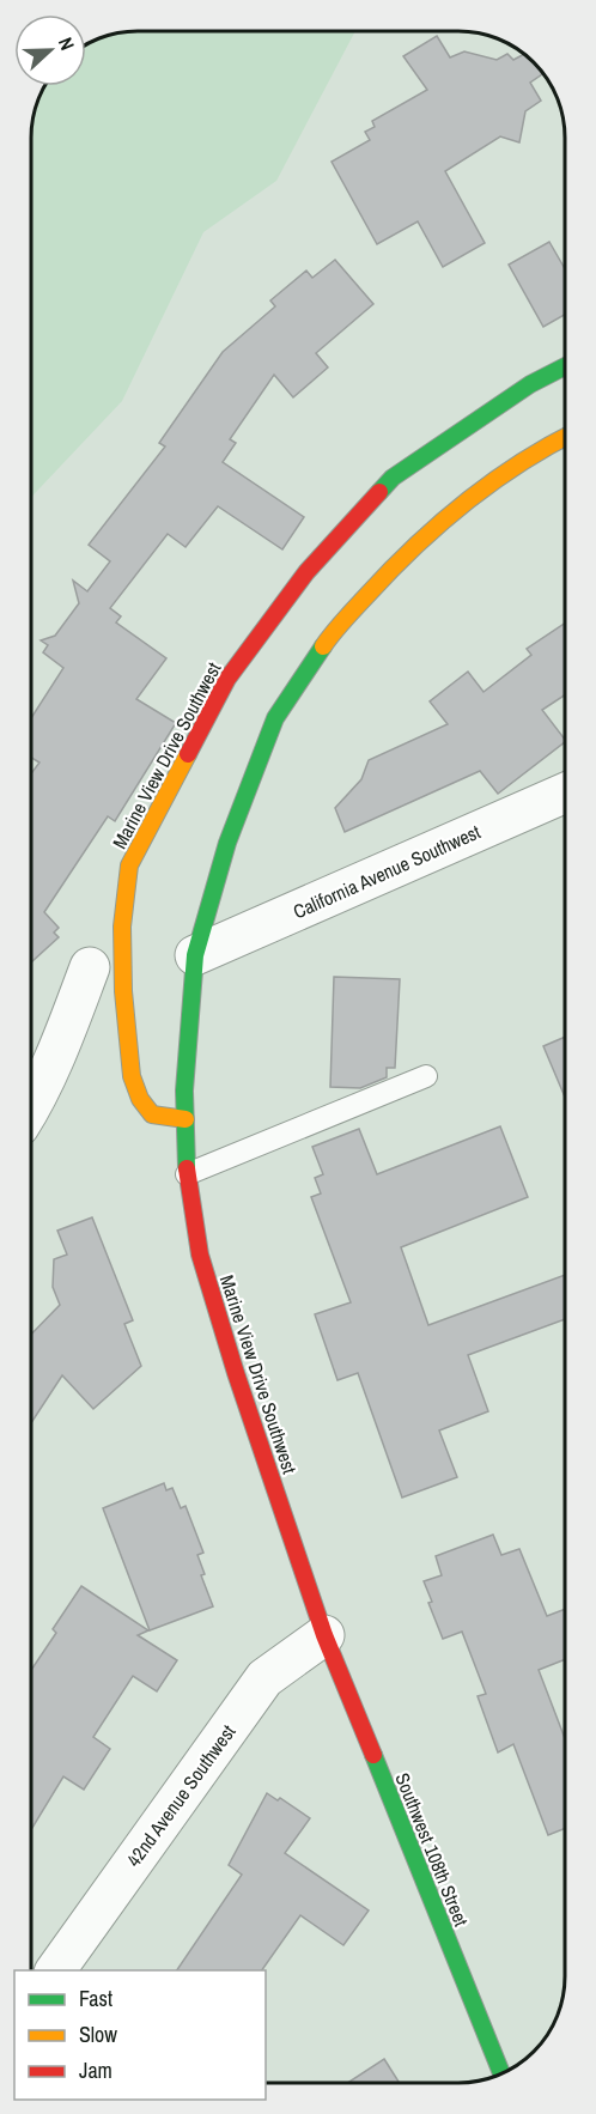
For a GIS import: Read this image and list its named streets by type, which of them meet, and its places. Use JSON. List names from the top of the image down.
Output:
{
  "streets": {
    "street": [
      "Marine View Drive Southwest",
      "California Avenue Southwest",
      "42nd Avenue Southwest",
      "Southwest 108th Street"
    ]
  },
  "crossings": [
    ["Marine View Drive Southwest", "California Avenue Southwest"],
    ["Marine View Drive Southwest", "42nd Avenue Southwest"],
    ["Marine View Drive Southwest", "Southwest 108th Street"],
    ["42nd Avenue Southwest", "Southwest 108th Street"]
  ],
  "legend": ["Fast", "Slow", "Jam"],
  "north": "right"
}
